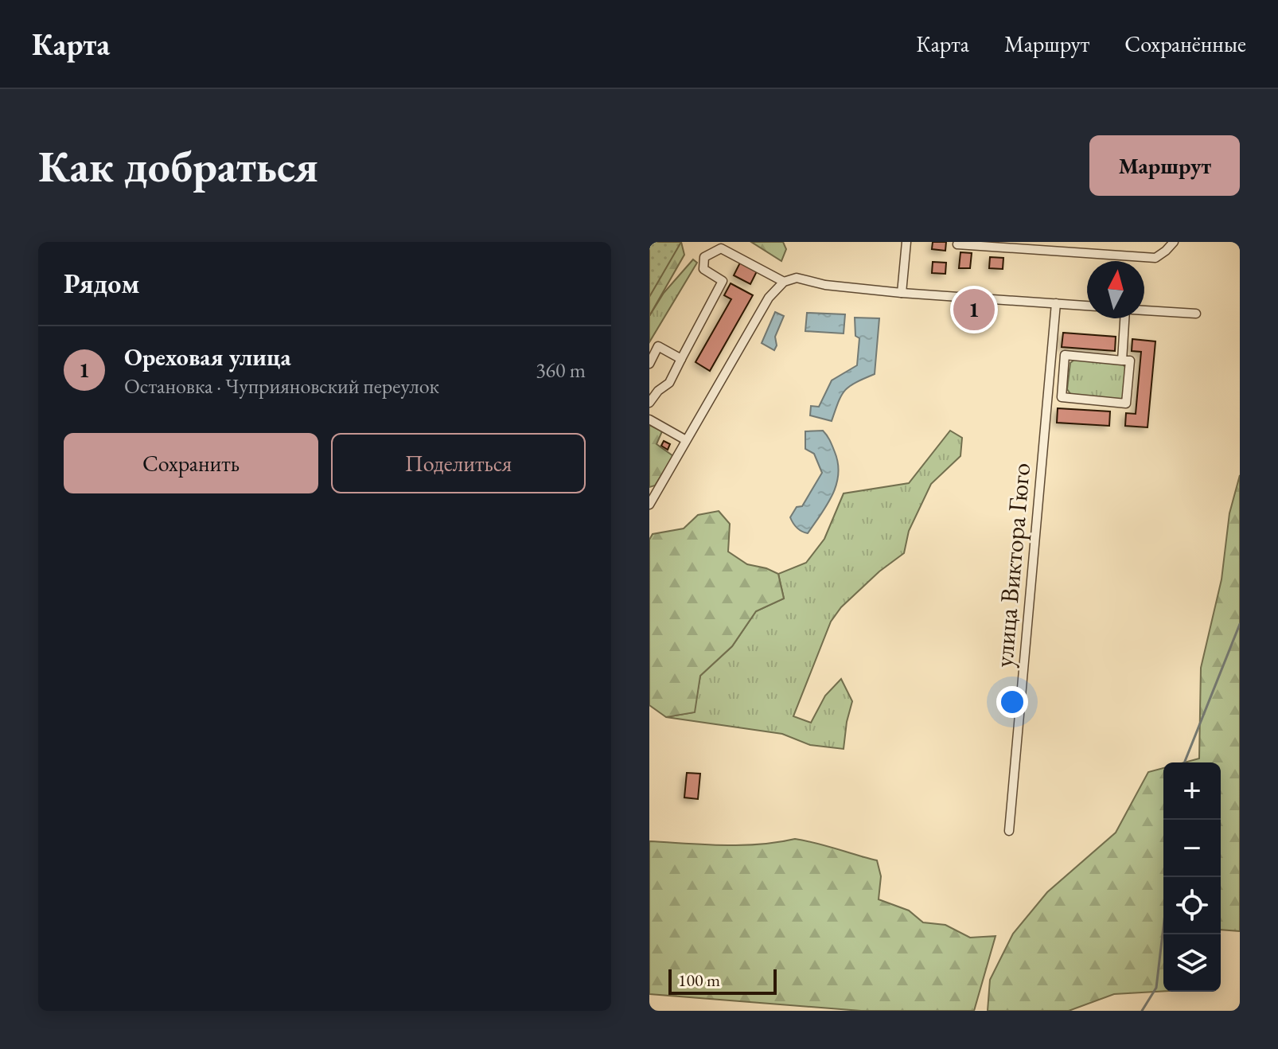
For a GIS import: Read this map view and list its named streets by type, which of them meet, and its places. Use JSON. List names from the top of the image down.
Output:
{
  "streets": {
    "street": ["улица Виктора Гюго"]
  },
  "scale_bar": "100 m",
  "north": "top",
  "page": {
    "header": "Карта",
    "nav": ["Карта", "Маршрут", "Сохранённые"],
    "buttons": [
      "Маршрут",
      ["Сохранить", "Поделиться"]
    ],
    "title": "Как добраться",
    "heading": "Рядом",
    "pins": "1",
    "list": [
      {
        "mark": "1",
        "name": "Ореховая улица",
        "note": "Остановка · Чуприяновский переулок",
        "value": "360 m"
      }
    ],
    "map_buttons": ["+", "−"],
    "scale": "100 m"
  }
}
